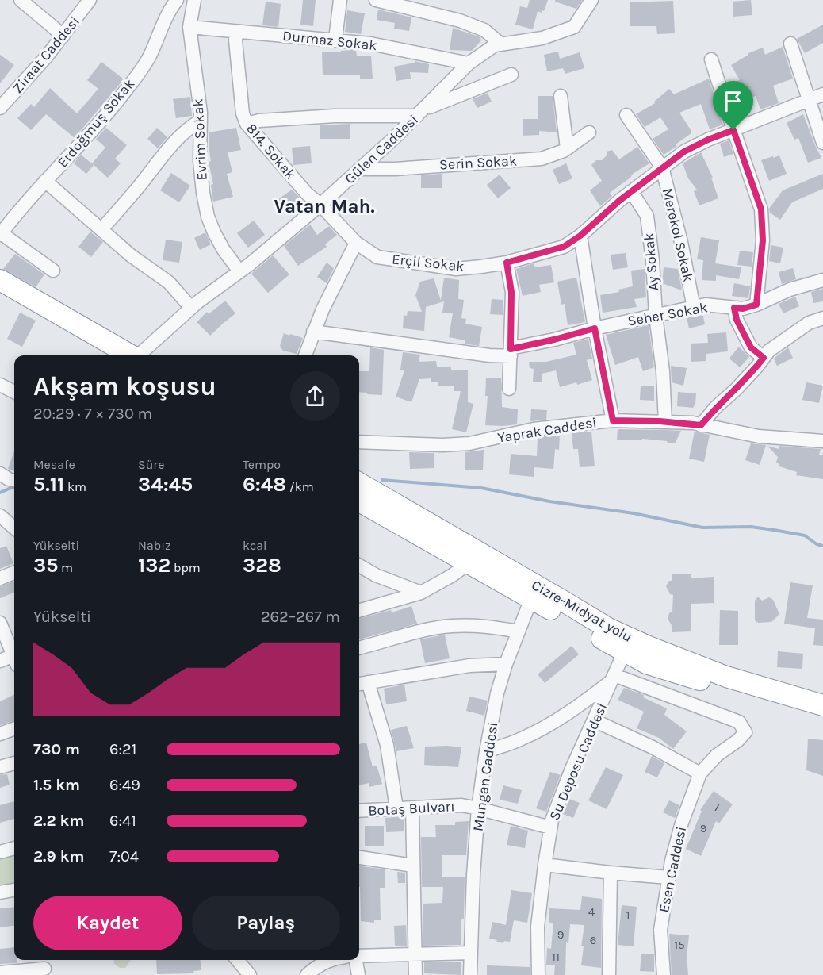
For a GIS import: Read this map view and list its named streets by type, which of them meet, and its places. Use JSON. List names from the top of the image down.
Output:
{
  "streets": {
    "highway": ["Cizre-Midyat yolu"],
    "street": [
      "Durmaz Sokak",
      "Ziraat Caddesi",
      "Erdoğmuş Sokak",
      "Evrim Sokak",
      "Gülen Caddesi",
      "814. Sokak",
      "Serin Sokak",
      "Merekol Sokak",
      "Ay Sokak",
      "Erçil Sokak",
      "Seher Sokak",
      "Yaprak Caddesi",
      "Su Deposu Caddesi",
      "Mungan Caddesi",
      "Botaş Bulvarı",
      "Esen Caddesi"
    ]
  },
  "crossings": [
    ["Durmaz Sokak", "Evrim Sokak"],
    ["Durmaz Sokak", "Gülen Caddesi"],
    ["Durmaz Sokak", "814. Sokak"],
    ["Evrim Sokak", "Gülen Caddesi"],
    ["Gülen Caddesi", "814. Sokak"],
    ["Gülen Caddesi", "Serin Sokak"],
    ["Gülen Caddesi", "Erçil Sokak"],
    ["814. Sokak", "Erçil Sokak"],
    ["Merekol Sokak", "Erçil Sokak"],
    ["Merekol Sokak", "Seher Sokak"],
    ["Ay Sokak", "Erçil Sokak"],
    ["Ay Sokak", "Seher Sokak"],
    ["Ay Sokak", "Yaprak Caddesi"],
    ["Cizre-Midyat yolu", "Su Deposu Caddesi"],
    ["Cizre-Midyat yolu", "Mungan Caddesi"],
    ["Su Deposu Caddesi", "Botaş Bulvarı"],
    ["Su Deposu Caddesi", "Esen Caddesi"],
    ["Mungan Caddesi", "Botaş Bulvarı"]
  ],
  "districts": ["Vatan Mah."],
  "house_numbers": [
    "7",
    "9",
    "4",
    "1",
    "9",
    "6",
    "15",
    "11"
  ],
  "page": {
    "heading": ["Akşam koşusu", "20:29 · 7 × 730 m"],
    "stats": [
      ["Mesafe", "5.11 km"],
      ["Süre", "34:45"],
      ["Tempo", "6:48 /km"],
      ["Yükselti", "35 m"],
      ["Nabız", "132 bpm"],
      ["kcal", "328"]
    ],
    "chart": ["Yükselti", "262–267 m"],
    "list": [
      {
        "name": "730 m",
        "note": "6:21"
      },
      {
        "name": "1.5 km",
        "note": "6:49"
      },
      {
        "name": "2.2 km",
        "note": "6:41"
      },
      {
        "name": "2.9 km",
        "note": "7:04"
      }
    ],
    "buttons": ["Kaydet", "Paylaş"]
  }
}
